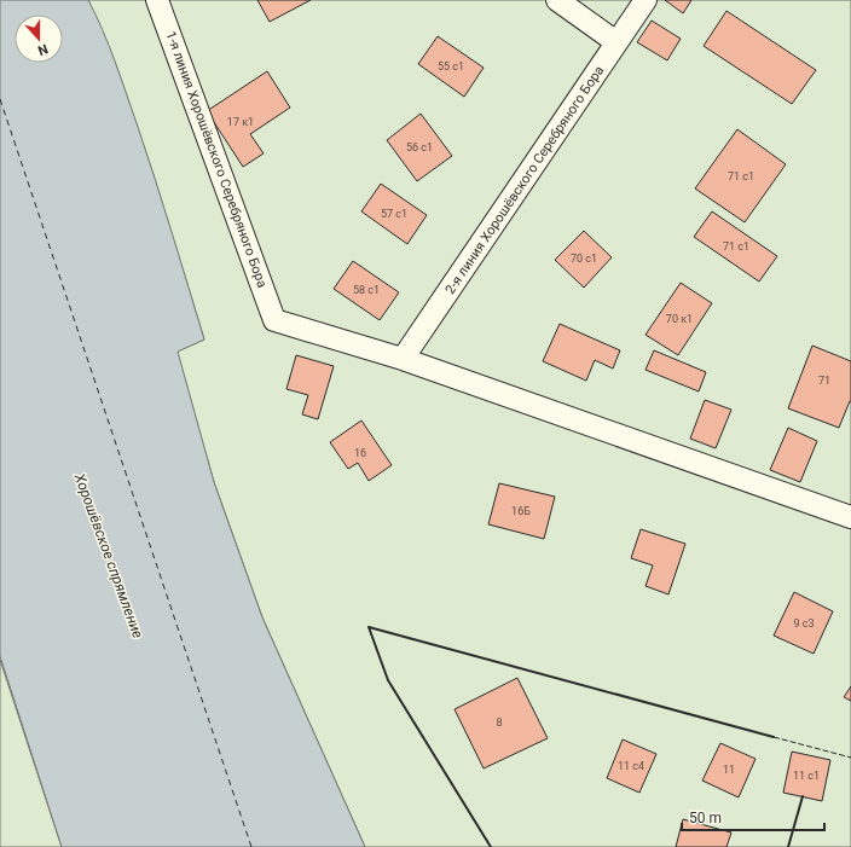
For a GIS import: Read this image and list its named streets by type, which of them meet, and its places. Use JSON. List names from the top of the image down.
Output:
{
  "streets": {
    "street": ["1-я линия Хорошёвского Серебряного Бора", "2-я линия Хорошёвского Серебряного Бора"]
  },
  "crossings": [
    ["1-я линия Хорошёвского Серебряного Бора", "2-я линия Хорошёвского Серебряного Бора"]
  ],
  "water": ["Хорошёвское спрямление"],
  "house_numbers": [
    "55 с1",
    "17 к1",
    "56 с1",
    "71 с1",
    "57 с1",
    "71 с1",
    "70 с1",
    "58 с1",
    "70 к1",
    "71",
    "16",
    "16Б",
    "9 с3",
    "8",
    "11 с4",
    "11",
    "11 с1"
  ],
  "scale_bar": "50 m",
  "north": "bottom"
}
